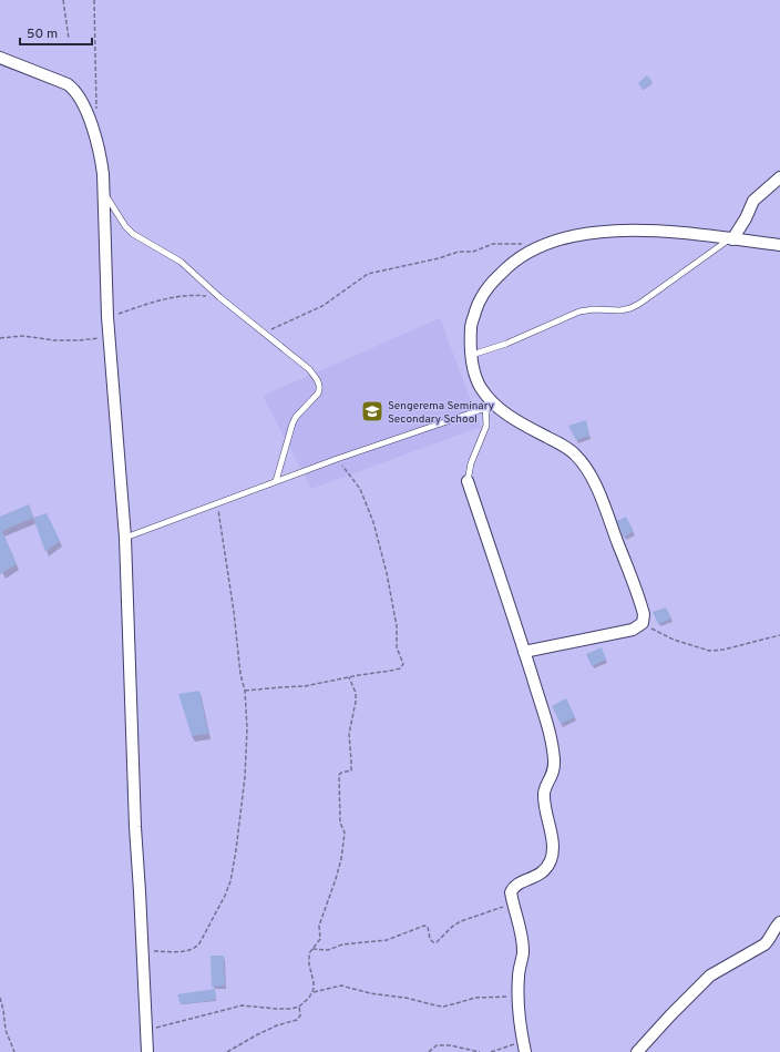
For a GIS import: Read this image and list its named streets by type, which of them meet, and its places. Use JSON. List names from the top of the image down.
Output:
{
  "places": {
    "school or university": ["Sengerema Seminary Secondary School"]
  },
  "scale_bar": "50 m"
}
